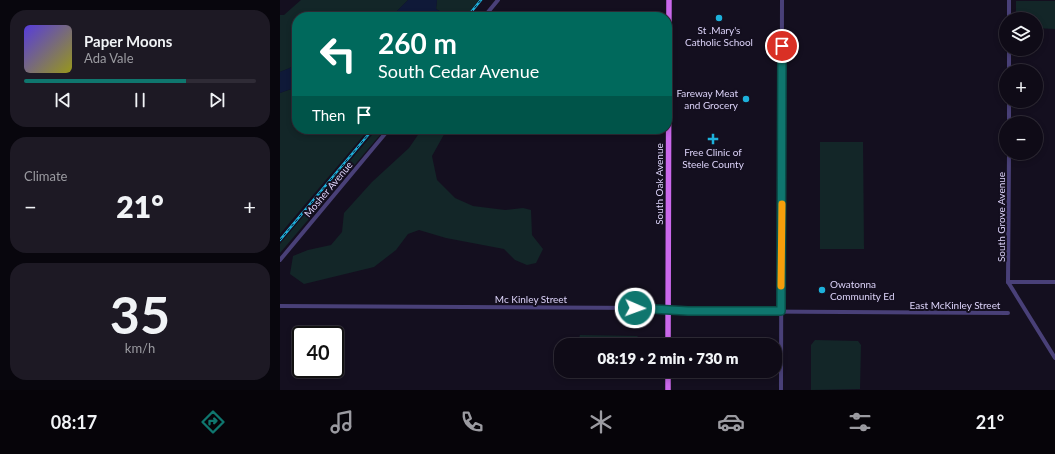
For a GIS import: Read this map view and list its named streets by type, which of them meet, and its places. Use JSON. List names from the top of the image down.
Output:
{
  "streets": {
    "main road": ["South Oak Avenue"],
    "street": [
      "Mosher Avenue",
      "South Grove Avenue",
      "Mc Kinley Street",
      "East McKinley Street"
    ]
  },
  "crossings": [
    ["South Oak Avenue", "Mc Kinley Street"],
    ["Mc Kinley Street", "East McKinley Street"]
  ],
  "places": {
    "other": ["St .Mary's Catholic School", "Fareway Meat and Grocery", "Owatonna Community Ed"],
    "health": ["Free Clinic of Steele County"]
  },
  "page": {
    "map_buttons": ["+", "−"],
    "turn": ["260 m", "South Cedar Avenue"],
    "song": ["Paper Moons", "Ada Vale"],
    "then": "Then",
    "tile": [
      "Climate",
      ["35", "km/h"]
    ],
    "heat": ["−", "21°", "+"],
    "limit": "40",
    "trip": "08:19 · 2 min · 730 m",
    "tabs": ["08:17", "21°"]
  }
}
